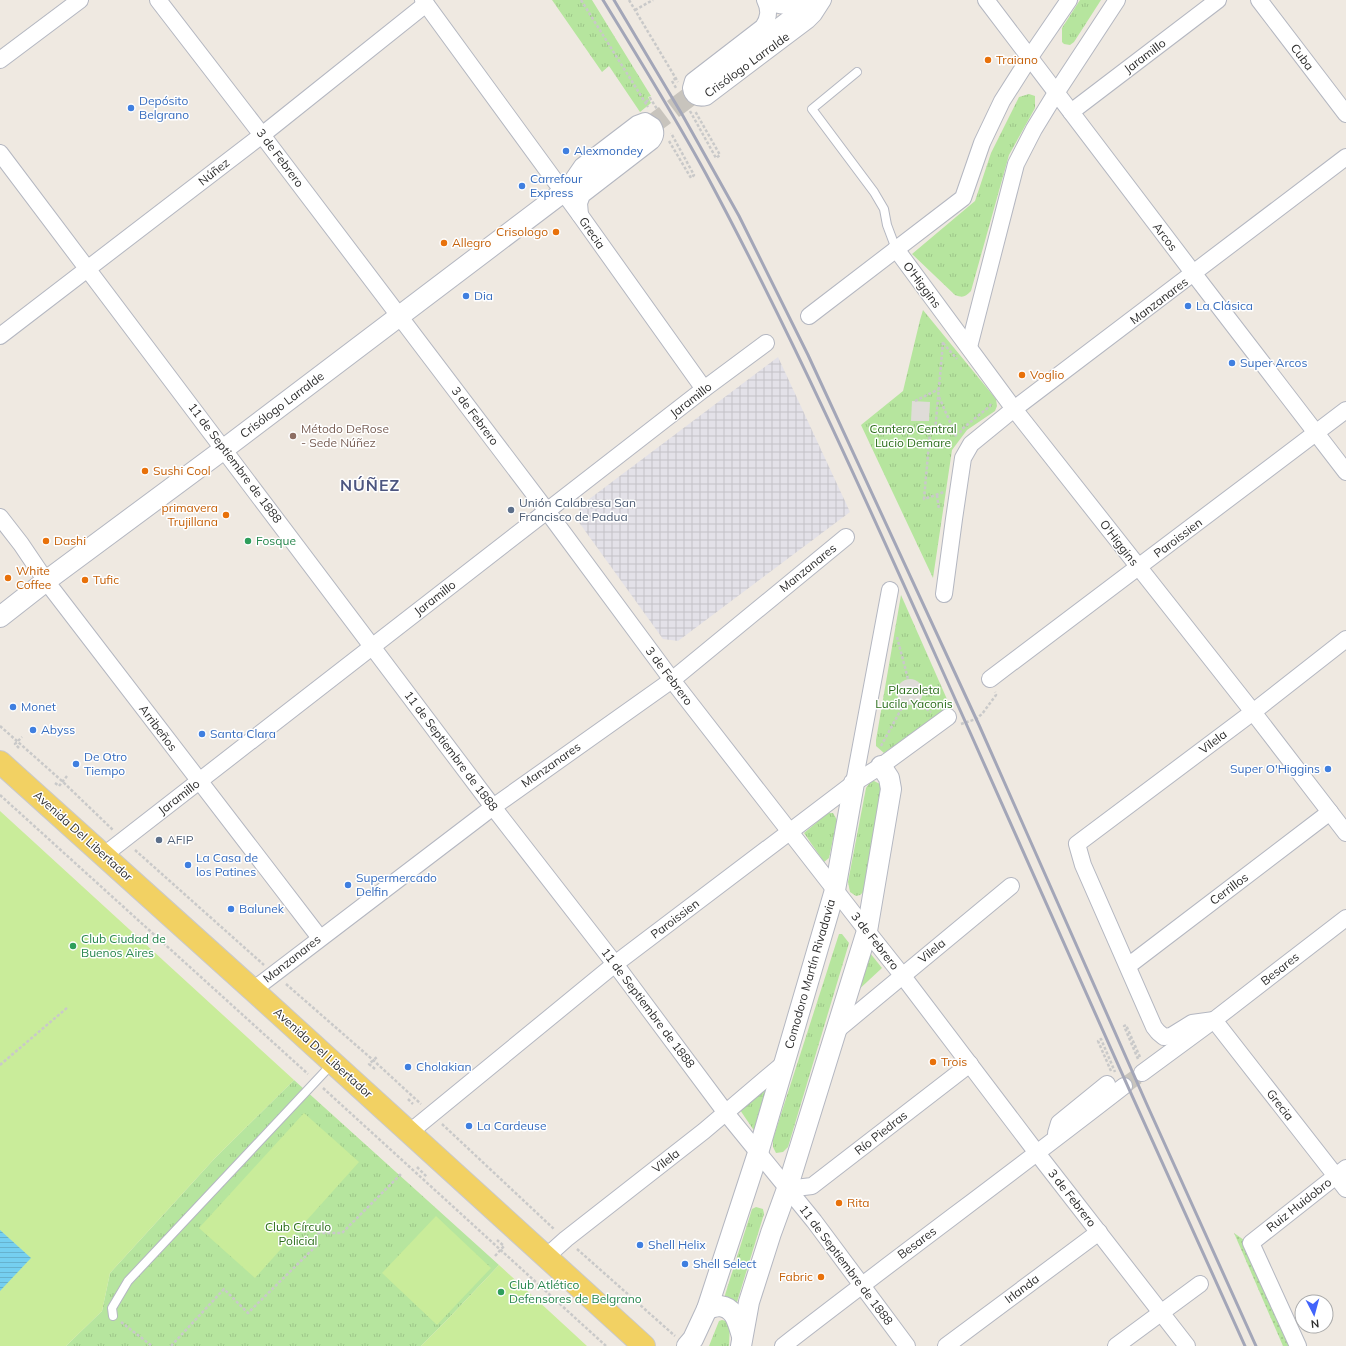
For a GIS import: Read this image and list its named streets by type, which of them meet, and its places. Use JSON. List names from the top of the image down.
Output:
{
  "streets": {
    "main road": ["Avenida Del Libertador"],
    "street": [
      "Jaramillo",
      "Cuba",
      "Crisólogo Larralde",
      "3 de Febrero",
      "Núñez",
      "Grecia",
      "Arcos",
      "O'Higgins",
      "Manzanares",
      "11 de Septiembre de 1888",
      "Paroissien",
      "Arribeños",
      "Vilela",
      "Cerrillos",
      "Besares",
      "Comodoro Martín Rivadavia",
      "Río Piedras",
      "Ruiz Huidobro",
      "Irlanda"
    ]
  },
  "crossings": [
    ["Jaramillo", "3 de Febrero"],
    ["Jaramillo", "Grecia"],
    ["Jaramillo", "Arcos"],
    ["Jaramillo", "11 de Septiembre de 1888"],
    ["Jaramillo", "Arribeños"],
    ["Jaramillo", "Avenida Del Libertador"],
    ["Crisólogo Larralde", "3 de Febrero"],
    ["Crisólogo Larralde", "Grecia"],
    ["Crisólogo Larralde", "11 de Septiembre de 1888"],
    ["Crisólogo Larralde", "Arribeños"],
    ["3 de Febrero", "Núñez"],
    ["3 de Febrero", "Manzanares"],
    ["3 de Febrero", "Paroissien"],
    ["3 de Febrero", "Vilela"],
    ["3 de Febrero", "Besares"],
    ["3 de Febrero", "Comodoro Martín Rivadavia"],
    ["3 de Febrero", "Río Piedras"],
    ["3 de Febrero", "Irlanda"],
    ["Núñez", "Grecia"],
    ["Núñez", "11 de Septiembre de 1888"],
    ["Grecia", "Besares"],
    ["Grecia", "Ruiz Huidobro"],
    ["Arcos", "Manzanares"],
    ["Arcos", "Paroissien"],
    ["O'Higgins", "Manzanares"],
    ["O'Higgins", "Paroissien"],
    ["O'Higgins", "Vilela"],
    ["O'Higgins", "Cerrillos"],
    ["Manzanares", "11 de Septiembre de 1888"],
    ["Manzanares", "Arribeños"],
    ["Manzanares", "Avenida Del Libertador"],
    ["11 de Septiembre de 1888", "Paroissien"],
    ["11 de Septiembre de 1888", "Vilela"],
    ["11 de Septiembre de 1888", "Besares"],
    ["11 de Septiembre de 1888", "Comodoro Martín Rivadavia"],
    ["11 de Septiembre de 1888", "Río Piedras"],
    ["Paroissien", "Avenida Del Libertador"],
    ["Paroissien", "Comodoro Martín Rivadavia"],
    ["Vilela", "Avenida Del Libertador"],
    ["Vilela", "Cerrillos"],
    ["Vilela", "Besares"],
    ["Vilela", "Comodoro Martín Rivadavia"],
    ["Cerrillos", "Besares"]
  ],
  "districts": ["NÚÑEZ"],
  "parks": ["Cantero Central Lucio Demare", "Plazoleta Lucila Yaconis", "Club Círculo Policial"],
  "places": [
    "Traiano",
    "Depósito Belgrano",
    "Alexmondey",
    "Carrefour Express",
    "Crisologo",
    "Allegro",
    "Dia",
    "La Clásica",
    "Super Arcos",
    "Voglio",
    "Método DeRose - Sede Núñez",
    "Sushi Cool",
    "Unión Calabresa San Francisco de Padua",
    "primavera Trujillana",
    "Dashi",
    "Fosque",
    "White Coffee",
    "Tufic",
    "Monet",
    "Abyss",
    "Santa Clara",
    "De Otro Tiempo",
    "Super O'Higgins",
    "AFIP",
    "La Casa de los Patines",
    "Supermercado Delfin",
    "Balunek",
    "Club Ciudad de Buenos Aires",
    "Trois",
    "Cholakian",
    "La Cardeuse",
    "Rita",
    "Shell Helix",
    "Shell Select",
    "Fabric",
    "Club Atlético Defensores de Belgrano"
  ],
  "north": "bottom"
}
